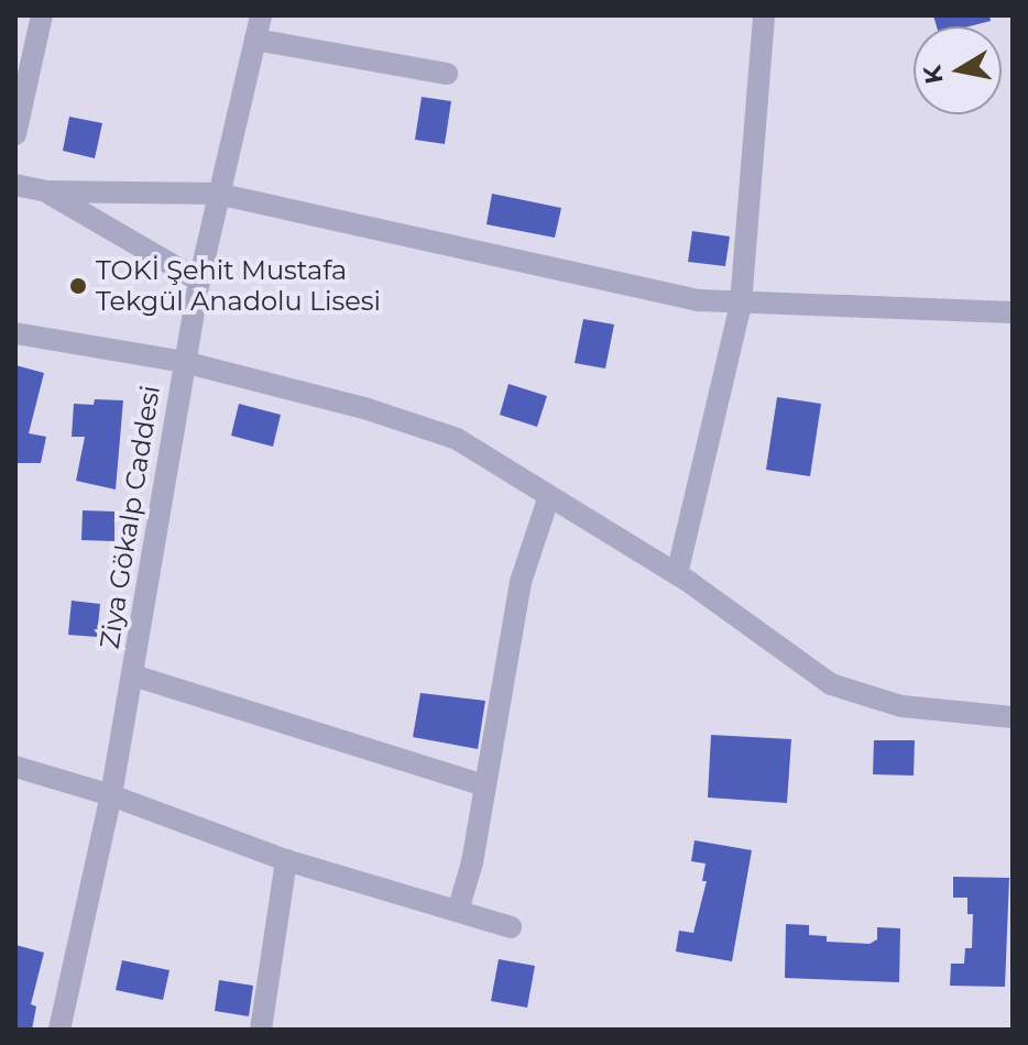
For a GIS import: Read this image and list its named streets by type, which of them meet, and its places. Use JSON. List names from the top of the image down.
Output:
{
  "streets": {
    "street": ["Ziya Gökalp Caddesi"]
  },
  "places": ["TOKİ Şehit Mustafa Tekgül Anadolu Lisesi"],
  "north": "left"
}
